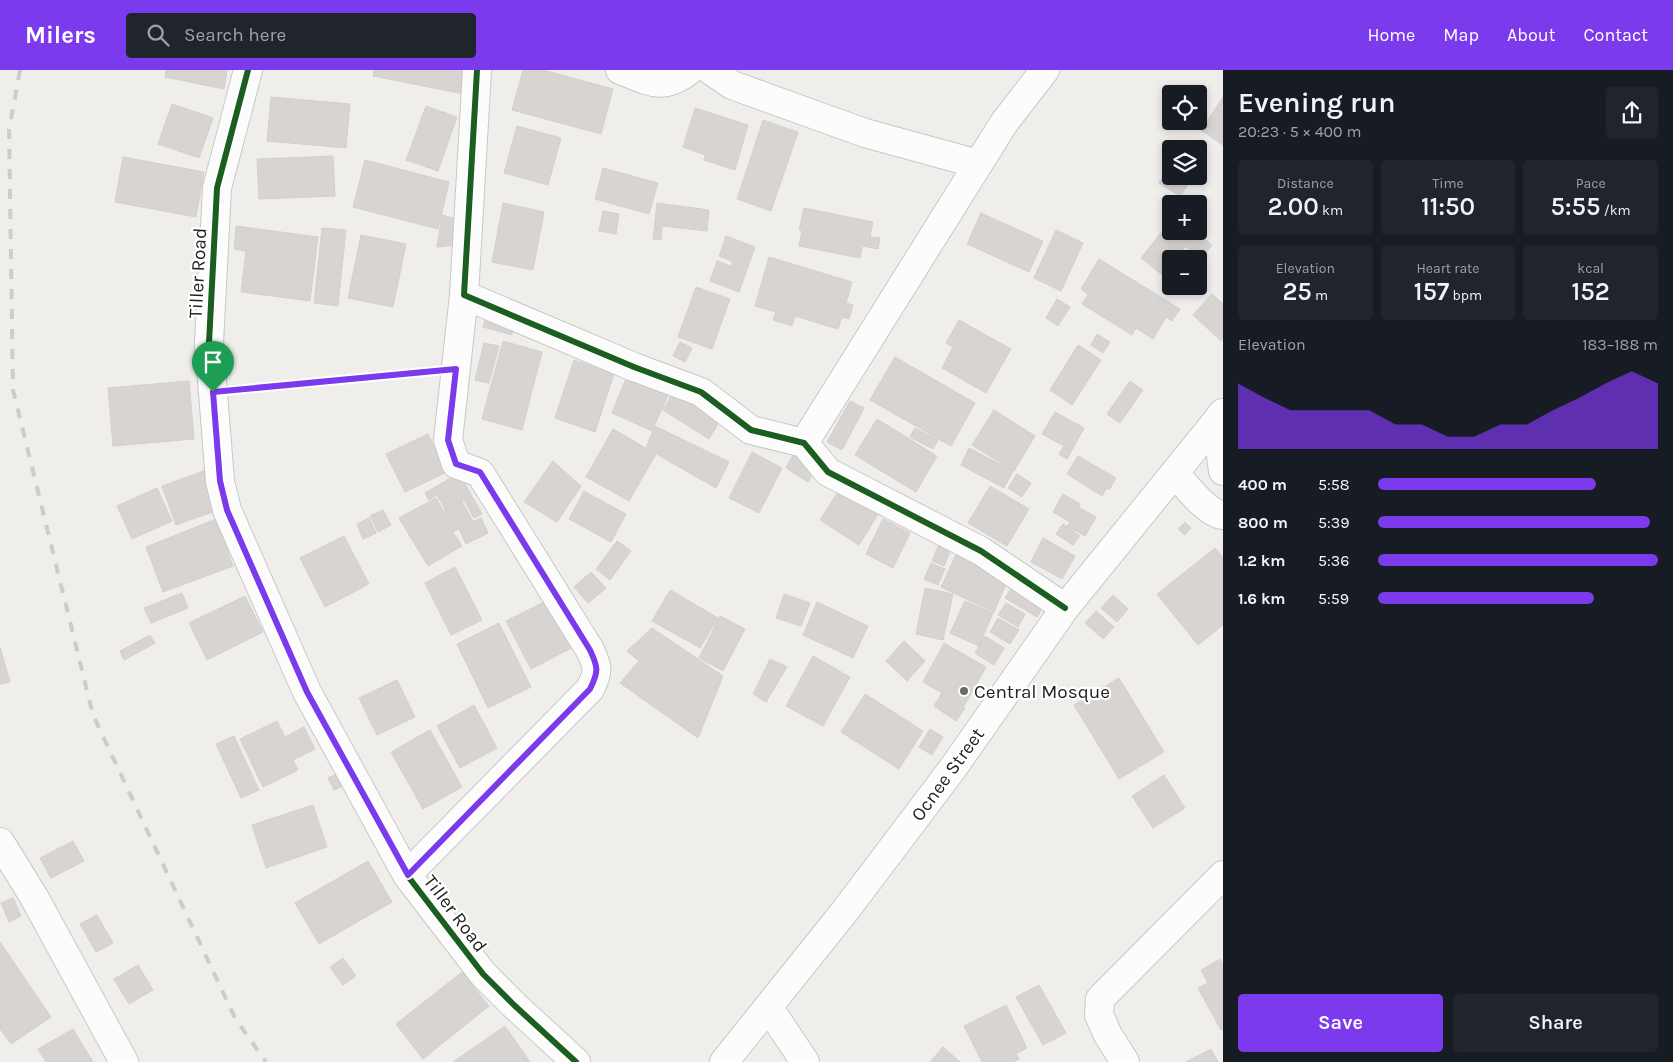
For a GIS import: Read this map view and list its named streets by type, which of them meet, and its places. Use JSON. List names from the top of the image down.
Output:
{
  "streets": {
    "street": ["Tiller Road", "Ocnee Street"]
  },
  "places": ["Central Mosque"],
  "page": {
    "header": "Milers",
    "search": "Search here",
    "nav": [
      "Home",
      "Map",
      "About",
      "Contact"
    ],
    "heading": ["Evening run", "20:23 · 5 × 400 m"],
    "map_buttons": ["+", "−"],
    "stats": [
      ["Distance", "2.00 km"],
      ["Time", "11:50"],
      ["Pace", "5:55 /km"],
      ["Elevation", "25 m"],
      ["Heart rate", "157 bpm"],
      ["kcal", "152"]
    ],
    "chart": ["Elevation", "183–188 m"],
    "list": [
      {
        "name": "400 m",
        "note": "5:58"
      },
      {
        "name": "800 m",
        "note": "5:39"
      },
      {
        "name": "1.2 km",
        "note": "5:36"
      },
      {
        "name": "1.6 km",
        "note": "5:59"
      }
    ],
    "buttons": ["Save", "Share"]
  }
}
